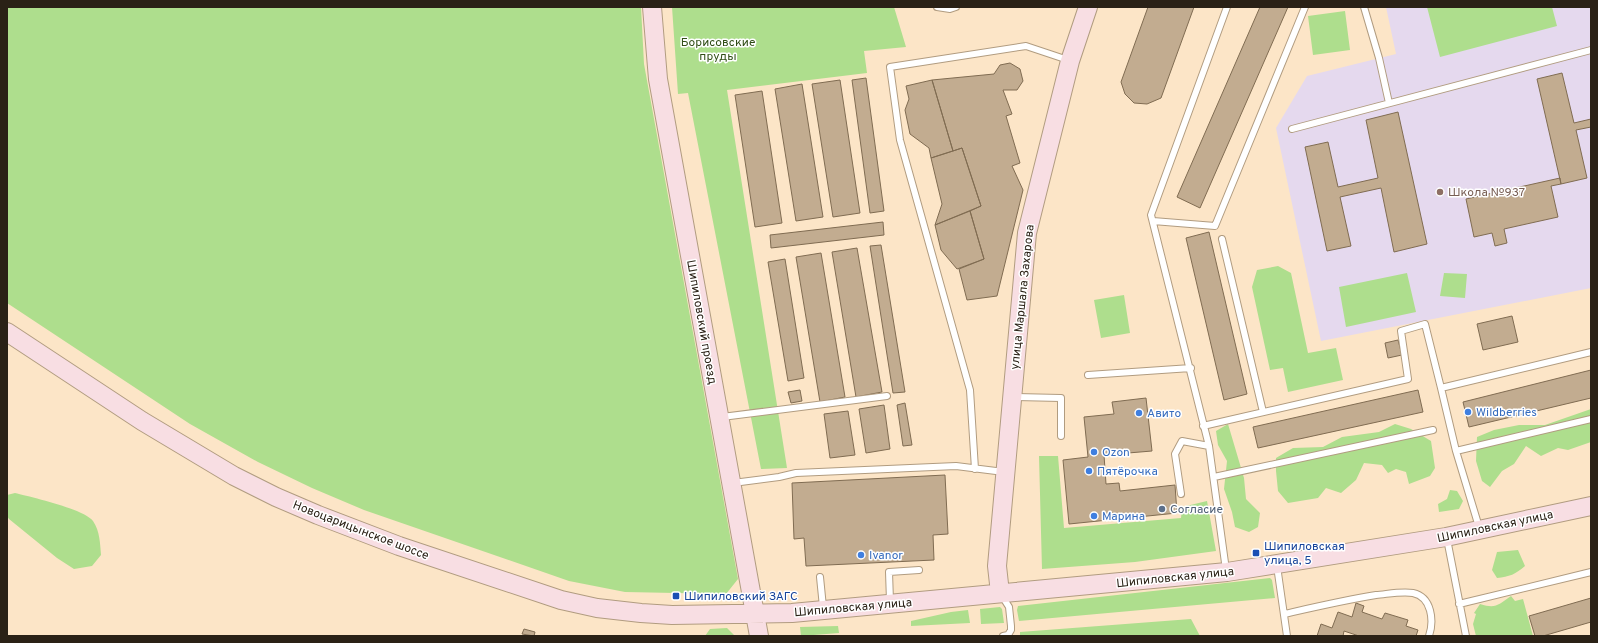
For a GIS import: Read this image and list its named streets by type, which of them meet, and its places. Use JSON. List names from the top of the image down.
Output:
{
  "streets": {
    "main road": [
      "улица Маршала Захарова",
      "Шипиловский проезд",
      "Шипиловская улица",
      "Новоцарицынское шоссе"
    ]
  },
  "crossings": [
    ["улица Маршала Захарова", "Шипиловская улица"],
    ["Шипиловский проезд", "Шипиловская улица"],
    ["Шипиловский проезд", "Новоцарицынское шоссе"],
    ["Шипиловская улица", "Новоцарицынское шоссе"]
  ],
  "parks": ["Борисовские пруды"],
  "places": {
    "other": [
      "Школа №937",
      "Wildberries",
      "Авито",
      "Ozon",
      "Пятёрочка",
      "Согласие",
      "Марина",
      "Ivanor"
    ],
    "transit": ["Шипиловская улица, 5", "Шипиловский ЗАГС"]
  }
}
